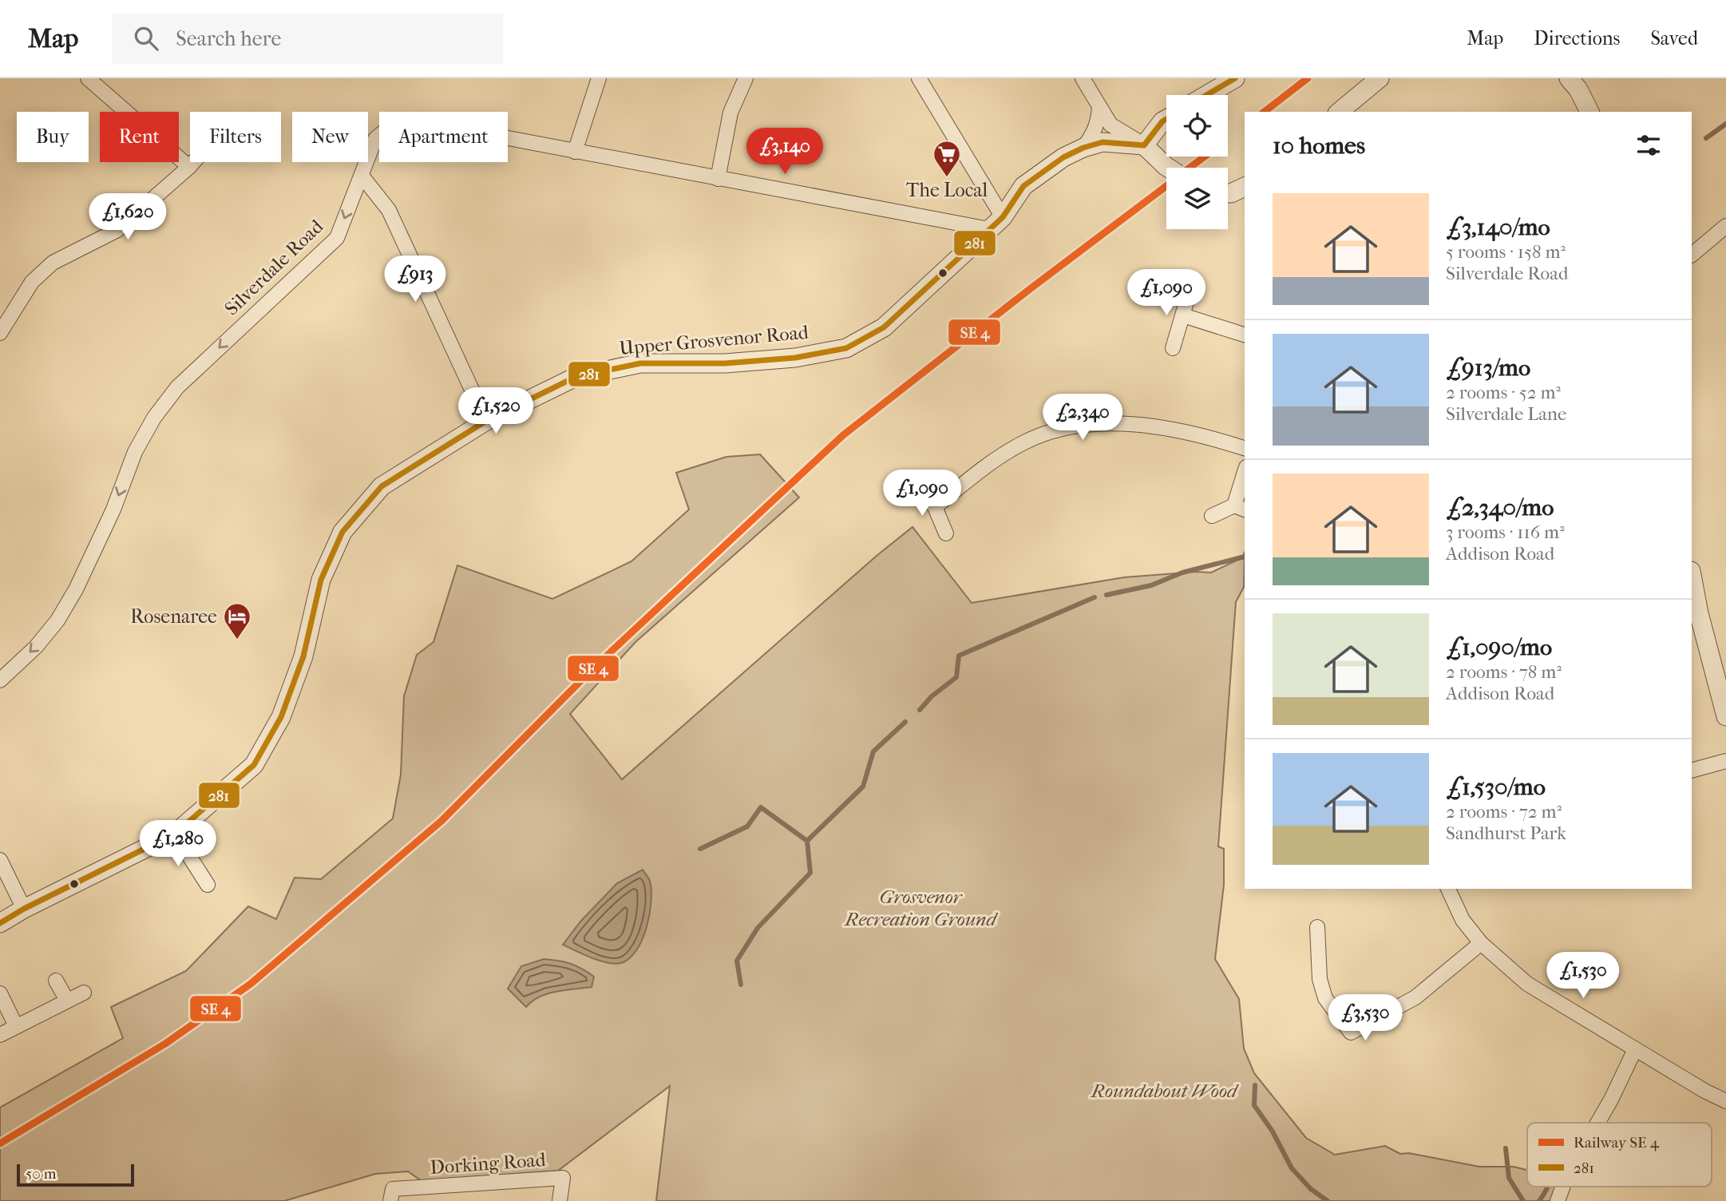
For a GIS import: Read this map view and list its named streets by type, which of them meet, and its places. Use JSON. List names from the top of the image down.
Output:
{
  "streets": {
    "street": ["Silverdale Road", "Upper Grosvenor Road", "Dorking Road"]
  },
  "crossings": [
    ["Silverdale Road", "Upper Grosvenor Road"]
  ],
  "one_way": ["Silverdale Road"],
  "parks": ["Grosvenor Recreation Ground", "Roundabout Wood"],
  "places": {
    "supermarket": ["The Local"],
    "hotel": ["Rosenaree"]
  },
  "lines": ["transit line 281"],
  "legend": ["Railway SE 4", "281"],
  "scale_bar": "50 m",
  "page": {
    "header": "Map",
    "search": "Search here",
    "nav": ["Map", "Directions", "Saved"],
    "chip": [
      "Buy",
      "Rent",
      "Filters",
      "New",
      "Apartment"
    ],
    "heading": "10 homes",
    "price": [
      "£3,140",
      "£1,620",
      "£913",
      "£1,090",
      "£1,520",
      "£2,340",
      "£1,090",
      "£1,280",
      "£1,530",
      "£3,530"
    ],
    "list": [
      {
        "name": "£3,140/mo",
        "note": "5 rooms · 158 m² · Silverdale Road"
      },
      {
        "name": "£913/mo",
        "note": "2 rooms · 52 m² · Silverdale Lane"
      },
      {
        "name": "£2,340/mo",
        "note": "3 rooms · 116 m² · Addison Road"
      },
      {
        "name": "£1,090/mo",
        "note": "2 rooms · 78 m² · Addison Road"
      },
      {
        "name": "£1,530/mo",
        "note": "2 rooms · 72 m² · Sandhurst Park"
      }
    ],
    "scale": "50 m"
  }
}
